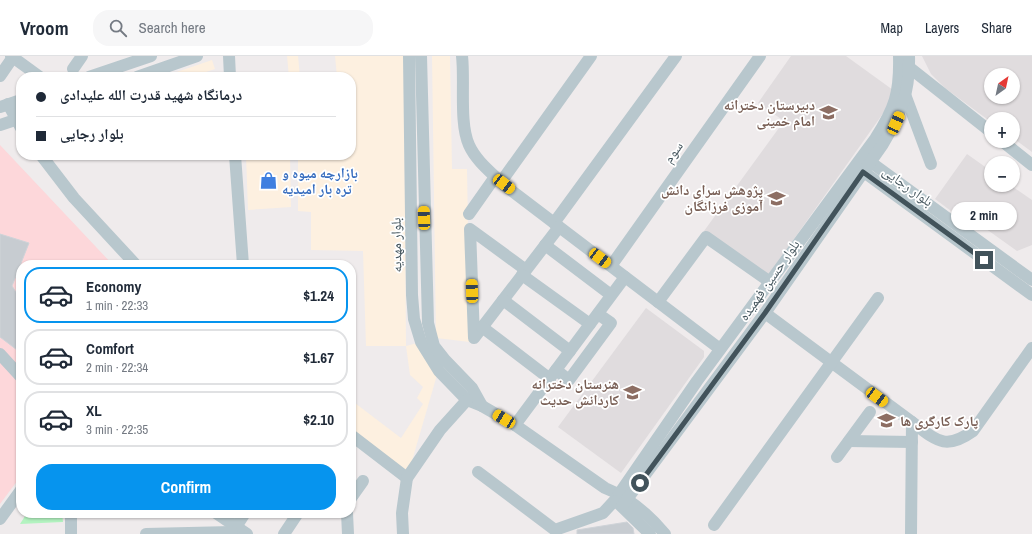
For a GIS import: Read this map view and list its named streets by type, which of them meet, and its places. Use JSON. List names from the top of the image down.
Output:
{
  "streets": {
    "street": [
      "سوم",
      "بلوار رجایی",
      "بلوار مهدیه",
      "بلوار حسین فهمیده"
    ]
  },
  "crossings": [
    ["بلوار رجایی", "بلوار حسین فهمیده"],
    ["بلوار مهدیه", "بلوار حسین فهمیده"]
  ],
  "places": {
    "school or university": [
      "دبیرستان دخترانه امام خمینی",
      "پژوهش سرای دانش آموزی فرزانگان",
      "هنرستان دخترانه کاردانش حدیث",
      "پارک کارگری ها"
    ],
    "shop": ["بازارچه میوه و تره بار امیدیه"]
  },
  "north": "top right",
  "page": {
    "header": "Vroom",
    "search": "Search here",
    "nav": ["Map", "Layers", "Share"],
    "map_buttons": ["+", "−"],
    "banner": ["درمانگاه شهید قدرت الله علیدادی", "بلوار رجایی"],
    "bubble": "2 min",
    "list": [
      {
        "name": "Economy",
        "note": "1 min · 22:33",
        "value": "$1.24"
      },
      {
        "name": "Comfort",
        "note": "2 min · 22:34",
        "value": "$1.67"
      },
      {
        "name": "XL",
        "note": "3 min · 22:35",
        "value": "$2.10"
      }
    ],
    "buttons": "Confirm"
  }
}
